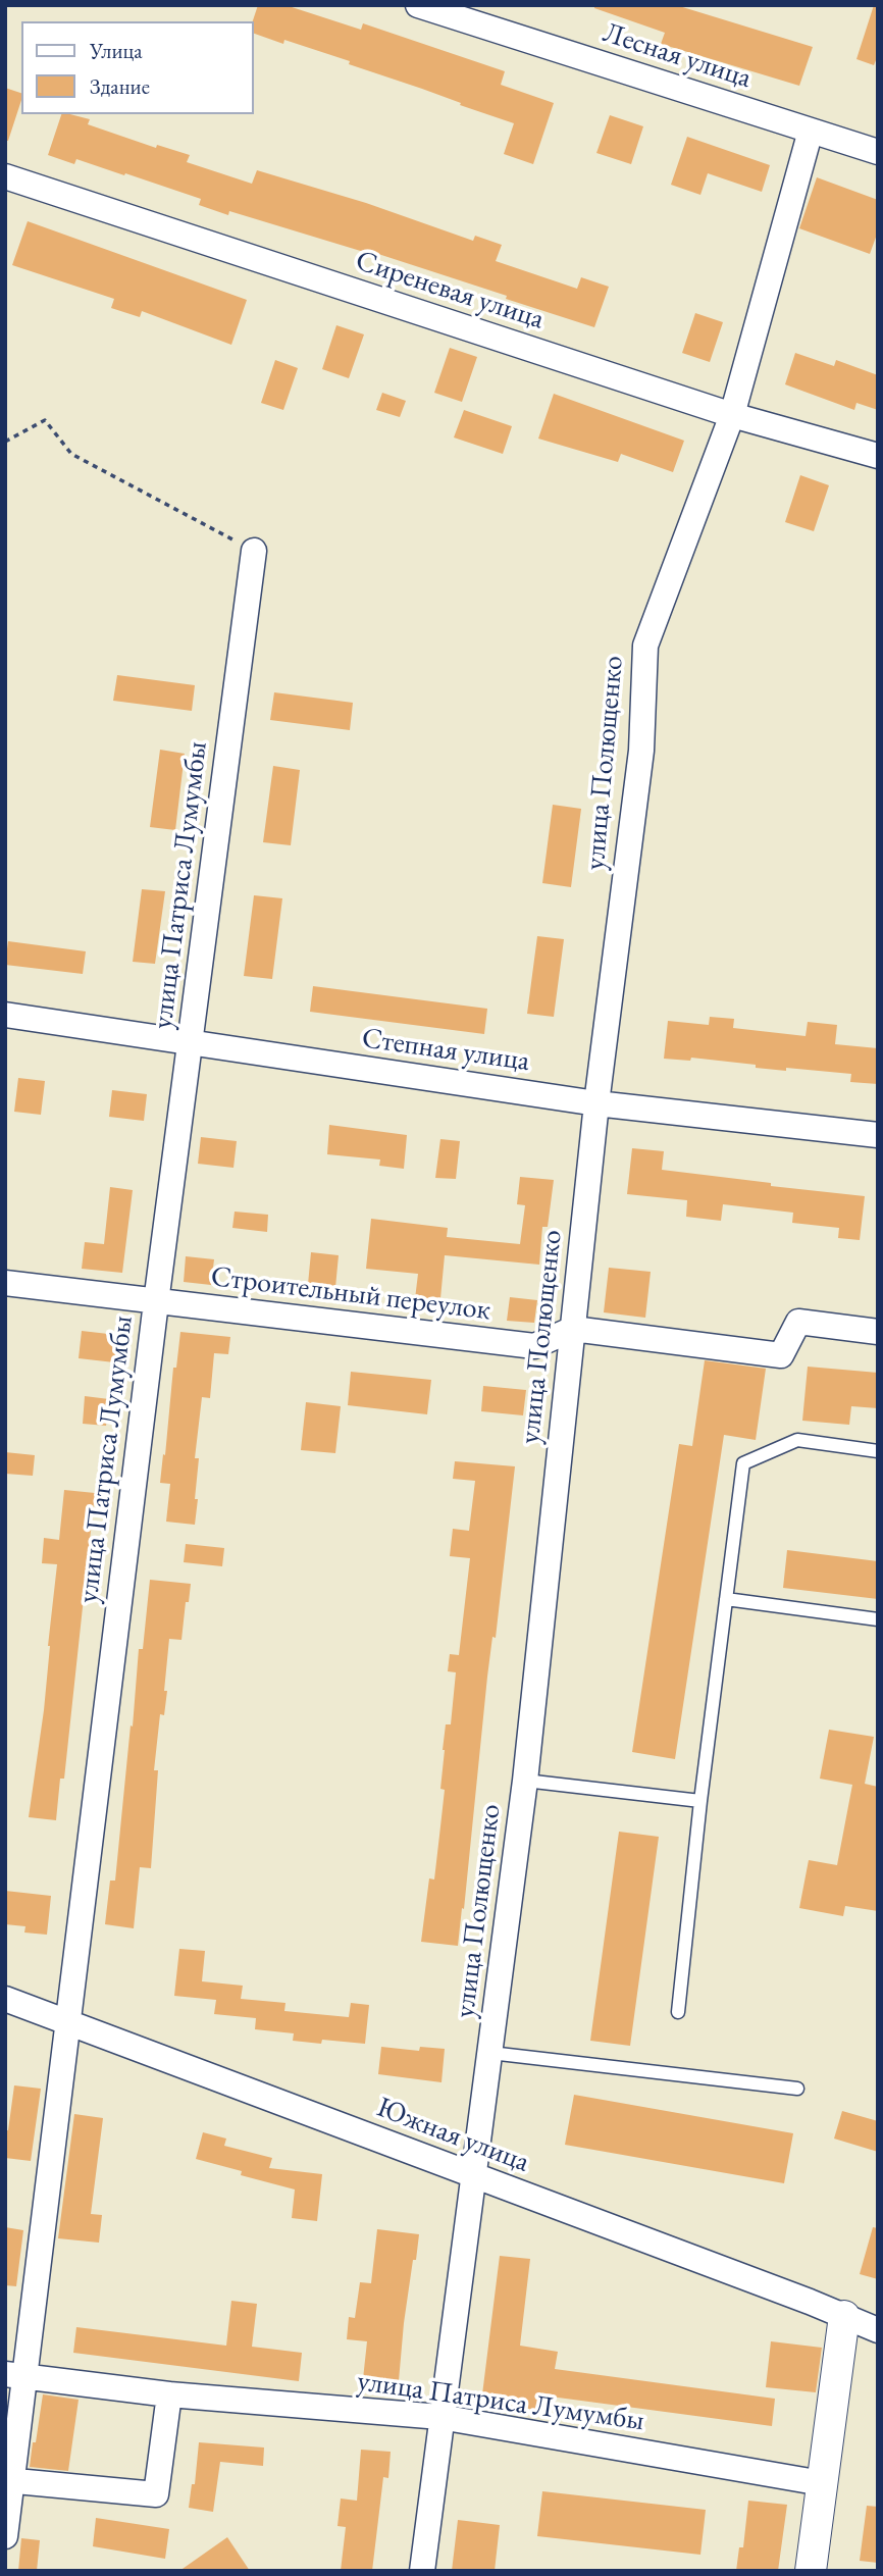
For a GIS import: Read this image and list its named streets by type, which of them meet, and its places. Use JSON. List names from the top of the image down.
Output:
{
  "streets": {
    "street": [
      "Лесная улица",
      "Сиреневая улица",
      "улица Полющенко",
      "улица Патриса Лумумбы",
      "Степная улица",
      "Строительный переулок",
      "Южная улица"
    ]
  },
  "crossings": [
    ["Лесная улица", "улица Полющенко"],
    ["Сиреневая улица", "улица Полющенко"],
    ["улица Полющенко", "улица Патриса Лумумбы"],
    ["улица Полющенко", "Степная улица"],
    ["улица Полющенко", "Строительный переулок"],
    ["улица Полющенко", "Южная улица"],
    ["улица Патриса Лумумбы", "Степная улица"],
    ["улица Патриса Лумумбы", "Строительный переулок"],
    ["улица Патриса Лумумбы", "Южная улица"]
  ],
  "legend": ["Улица", "Здание"]
}
